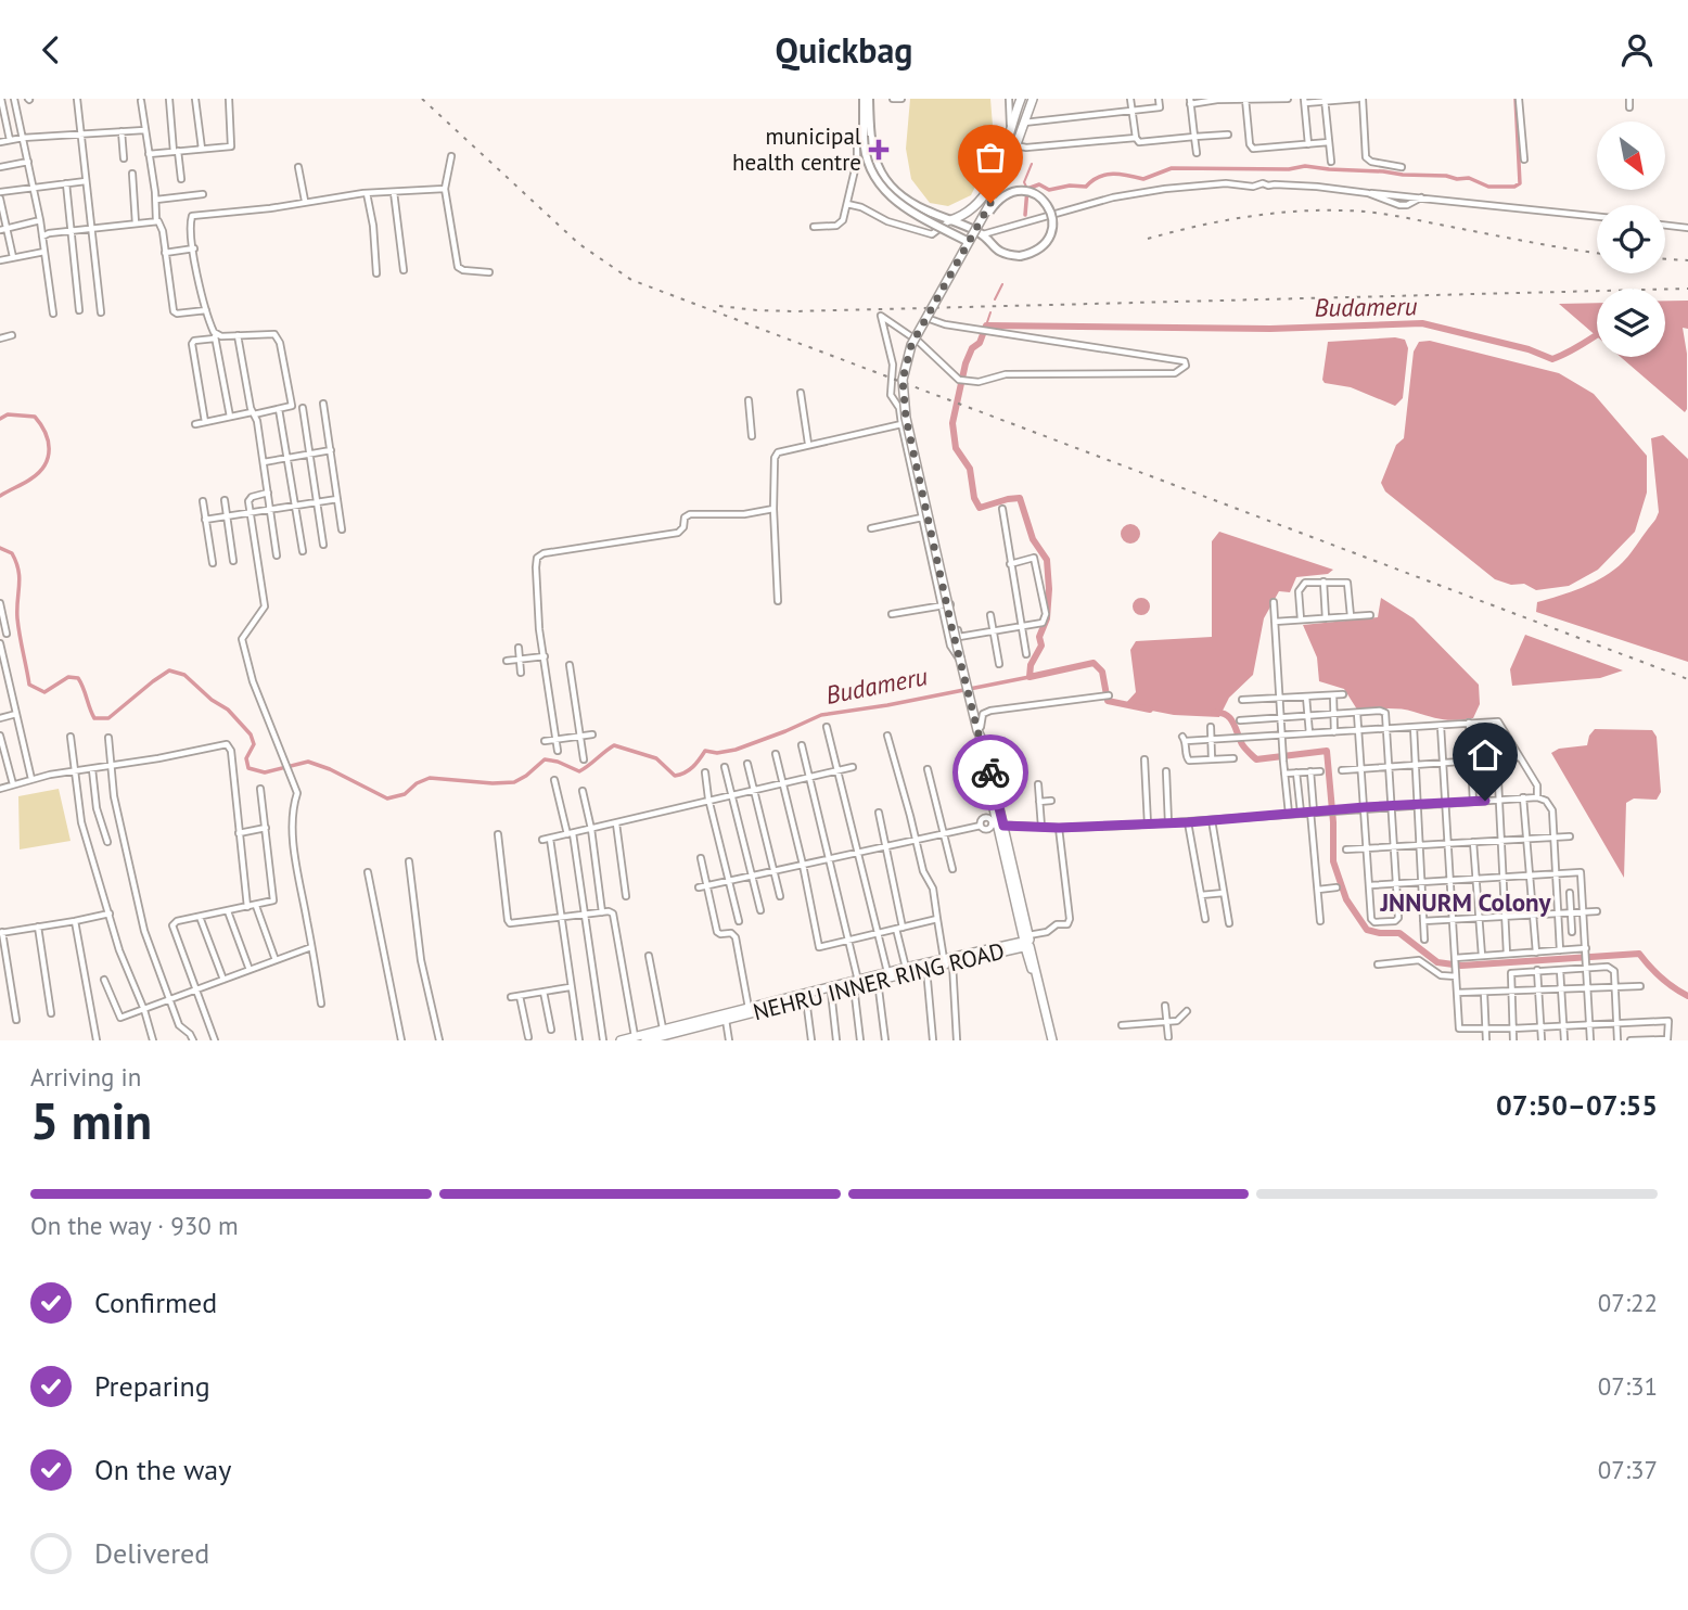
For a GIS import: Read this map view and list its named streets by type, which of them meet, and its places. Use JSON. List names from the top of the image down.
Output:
{
  "streets": {
    "main road": ["NEHRU INNER RING ROAD"]
  },
  "districts": ["JNNURM Colony"],
  "water": ["Budameru"],
  "places": {
    "health": ["municipal health centre"]
  },
  "north": "bottom right",
  "page": {
    "header": "Quickbag",
    "heading": ["5 min", "Arriving in", "07:50–07:55"],
    "bar": "On the way · 930 m",
    "list": [
      ["Confirmed", "07:22"],
      ["Preparing", "07:31"],
      ["On the way", "07:37"],
      "Delivered"
    ]
  }
}
